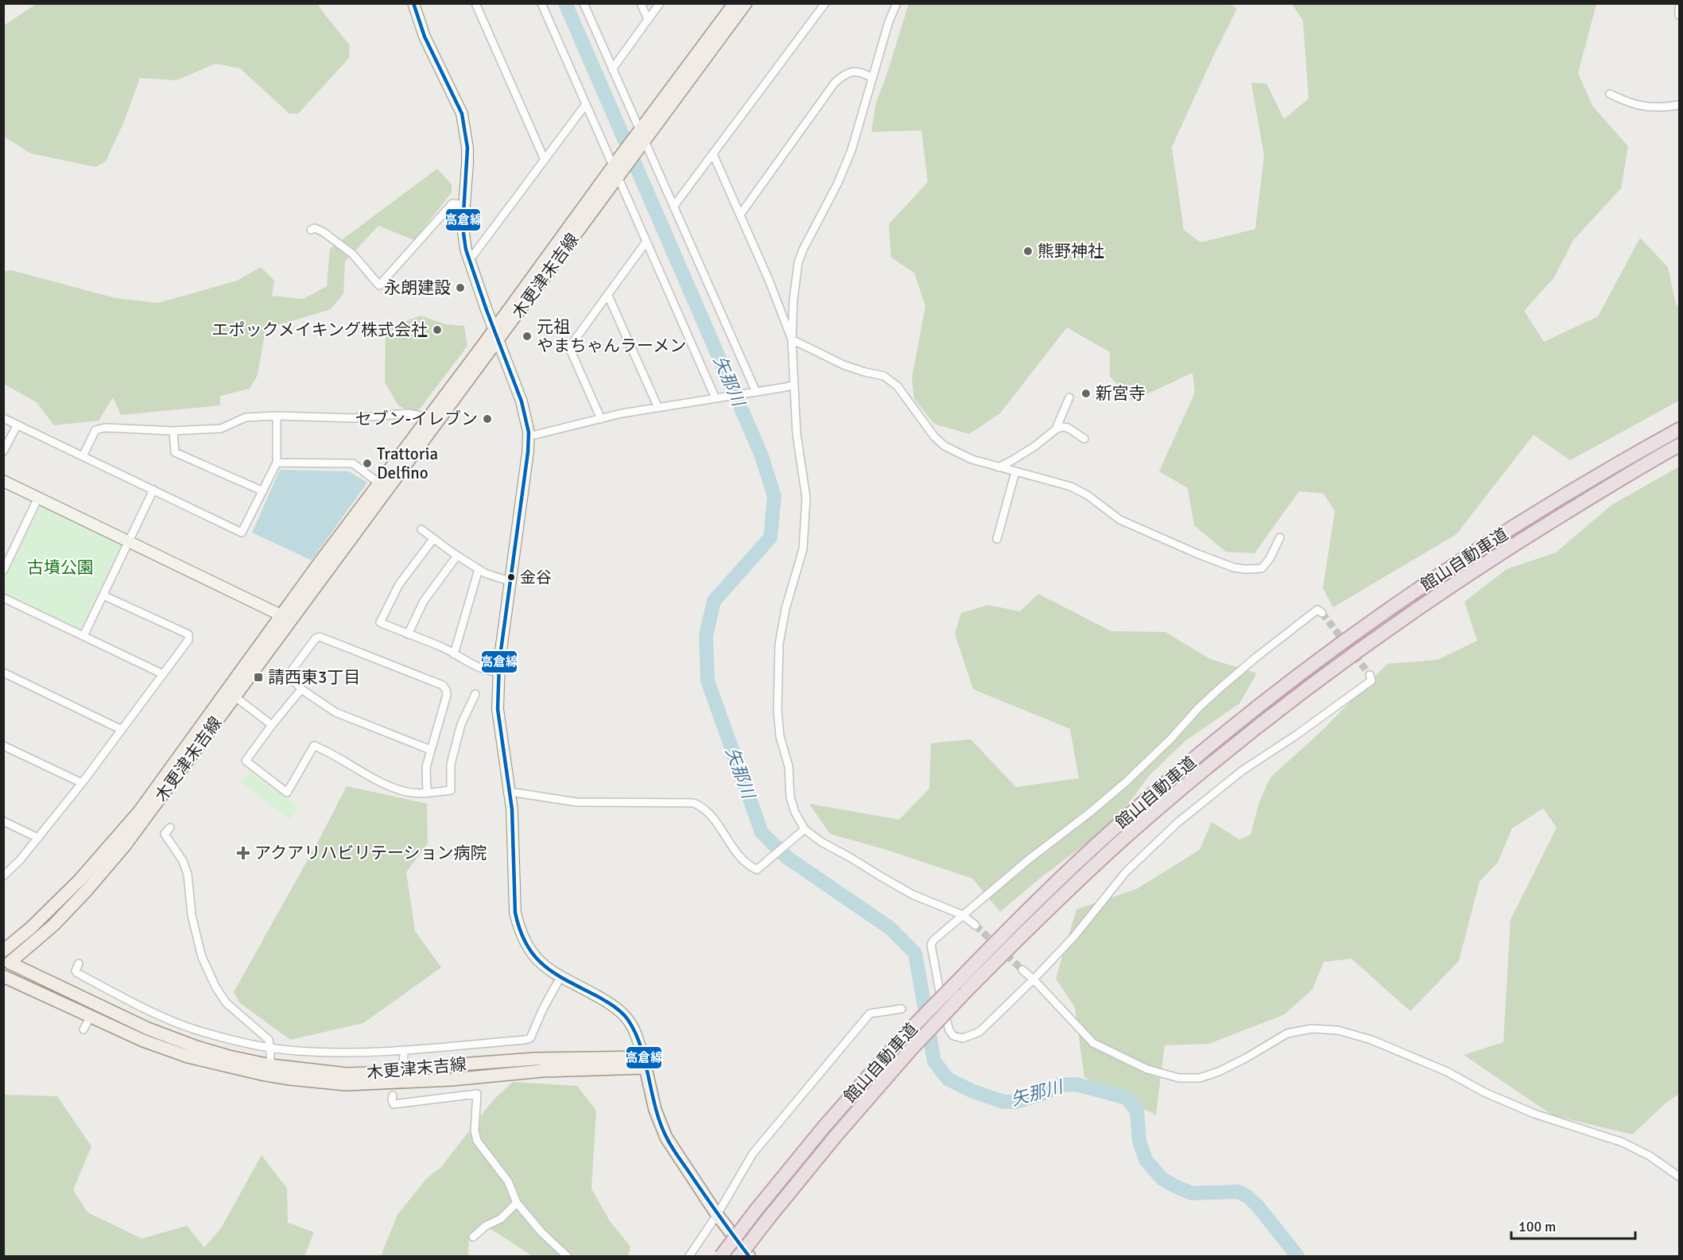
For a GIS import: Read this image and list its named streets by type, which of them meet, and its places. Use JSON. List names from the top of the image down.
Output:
{
  "streets": {
    "highway": ["館山自動車道"],
    "main road": ["木更津末吉線"]
  },
  "water": ["矢那川"],
  "parks": ["古墳公園"],
  "places": {
    "other": [
      "熊野神社",
      "永朗建設",
      "エポックメイキング株式会社",
      "元祖 やまちゃんラーメン",
      "新宮寺",
      "セブン-イレブン",
      "Trattoria Delfino",
      "金谷"
    ],
    "transit": ["請西東3丁目"],
    "health": ["アクアリハビリテーション病院"]
  },
  "lines": ["transit line 高倉線"],
  "scale_bar": "100 m"
}
